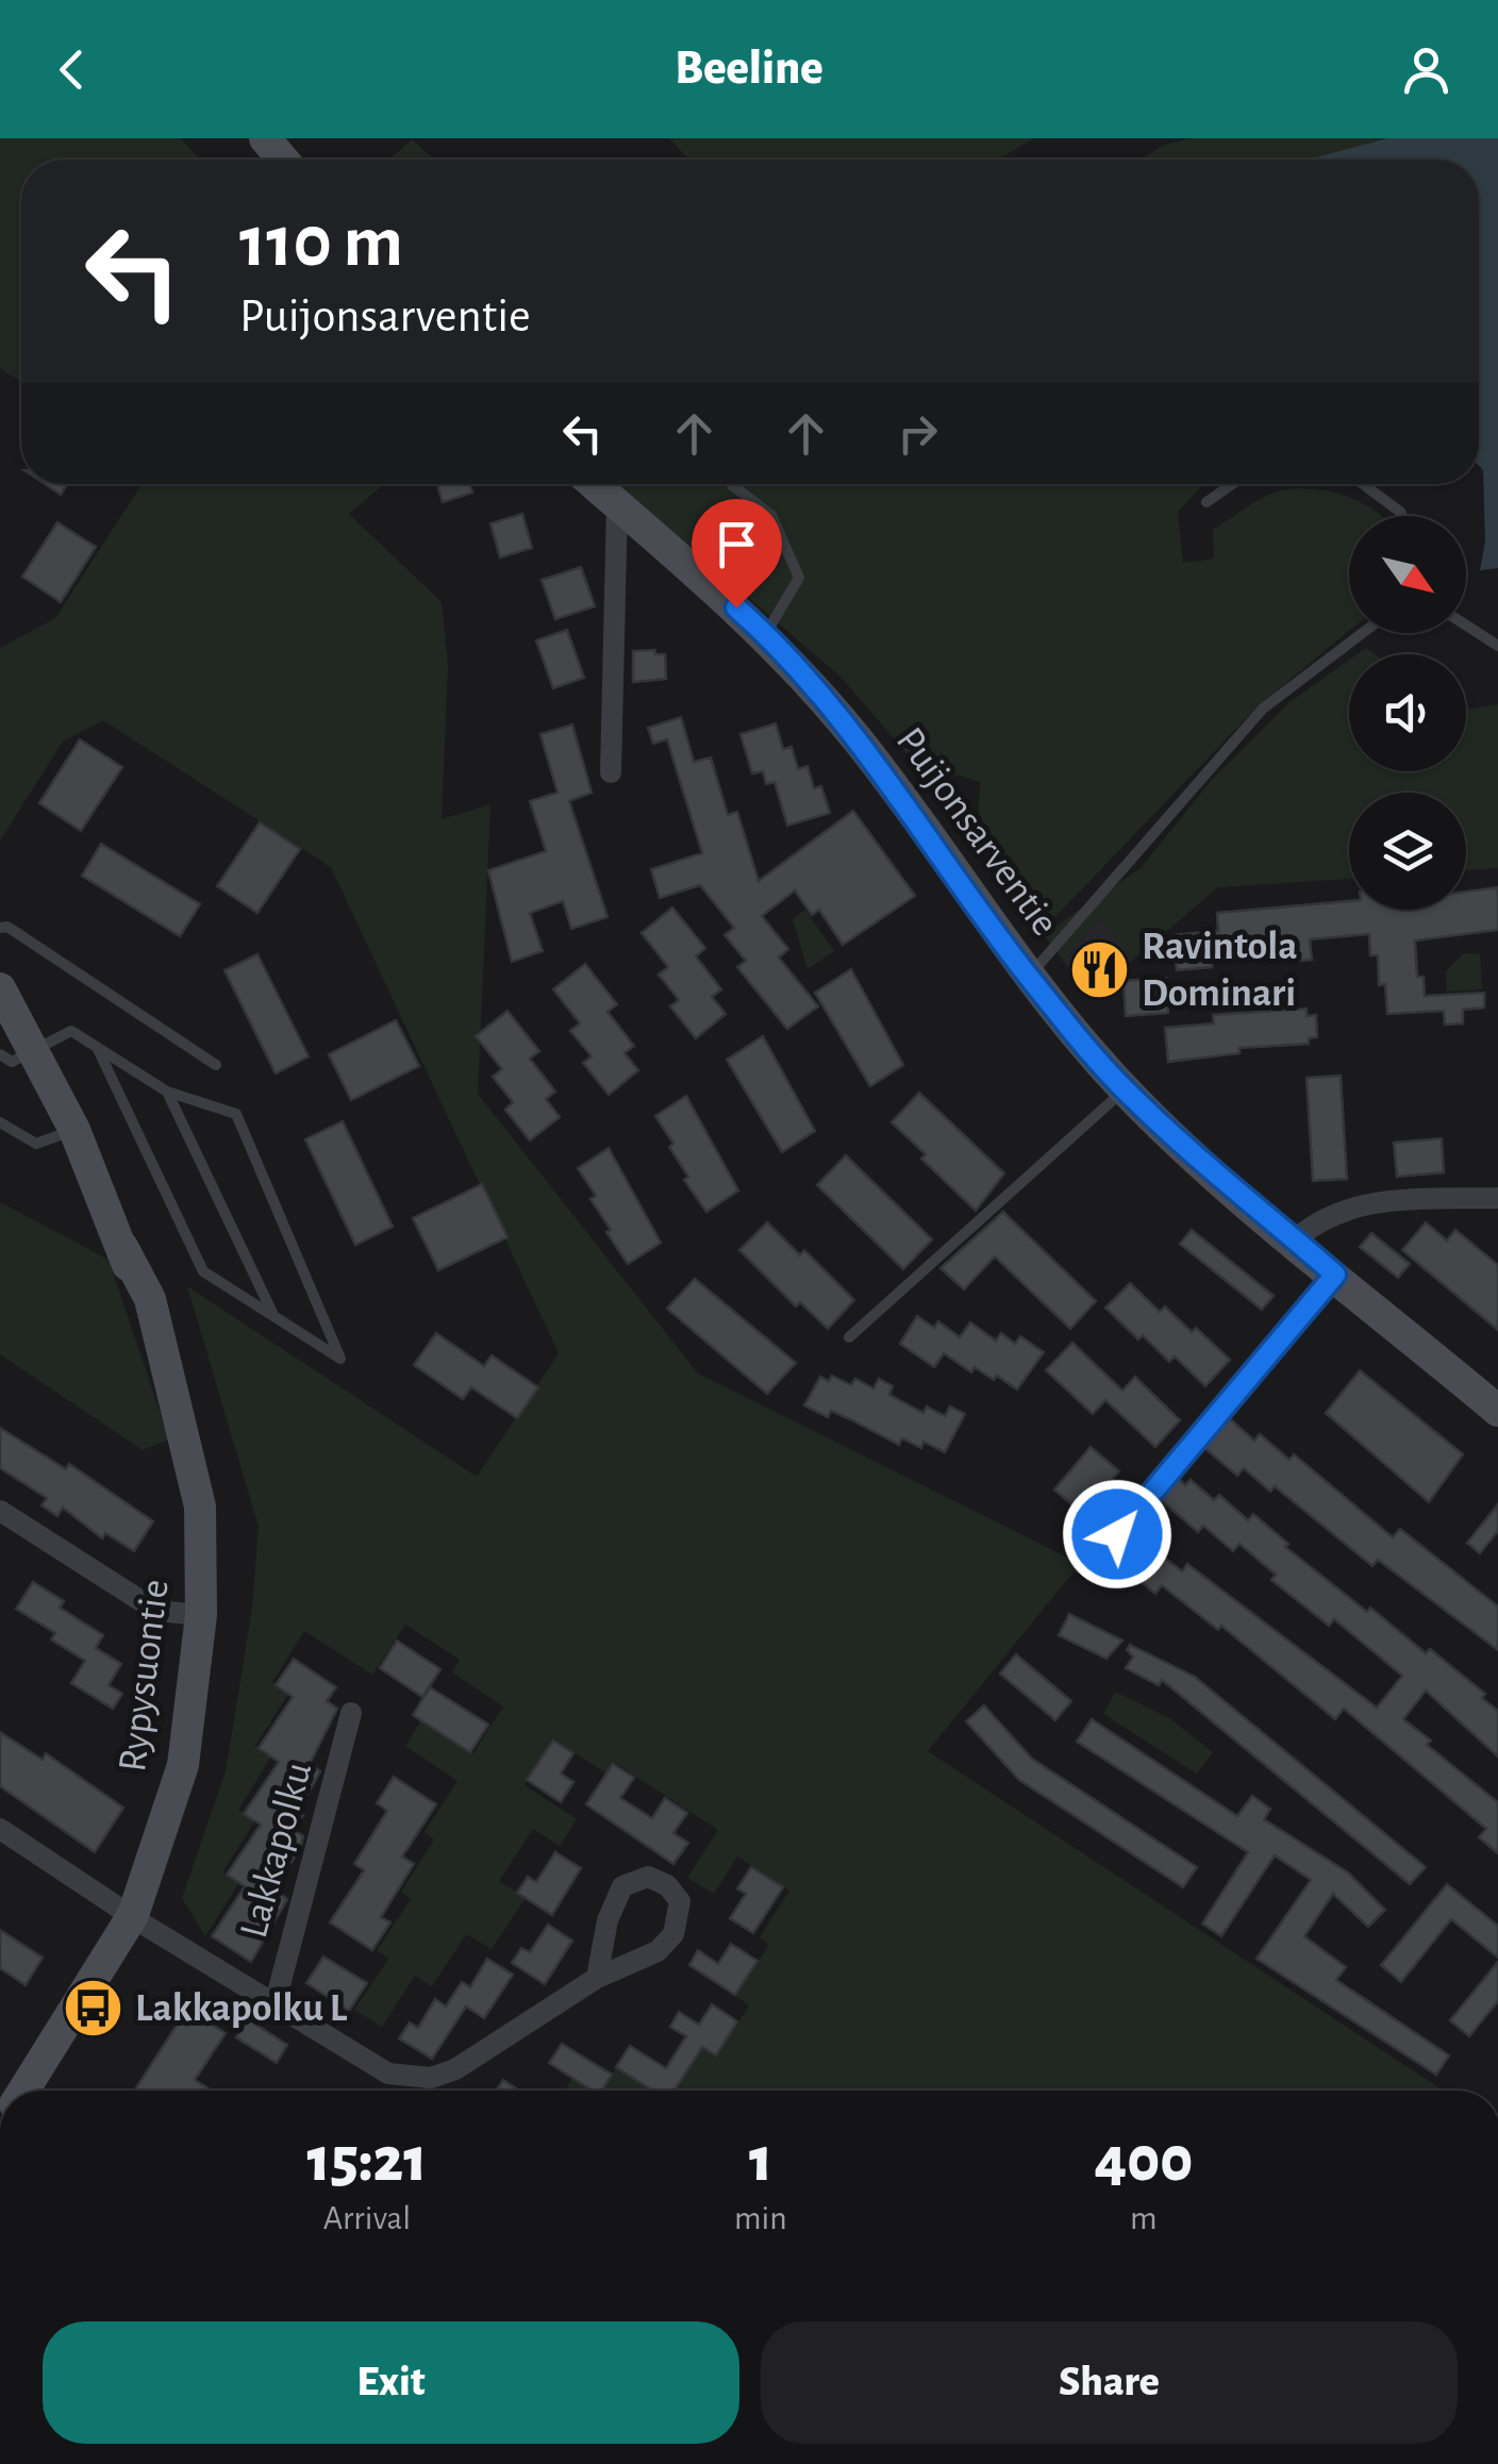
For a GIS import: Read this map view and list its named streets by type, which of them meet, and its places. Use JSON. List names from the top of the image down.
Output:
{
  "streets": {
    "main road": ["Puijonsarventie", "Rypysuontie"],
    "street": ["Lakkapolku"]
  },
  "crossings": [
    ["Rypysuontie", "Lakkapolku"]
  ],
  "places": {
    "restaurant": ["Ravintola Dominari"],
    "bus stop": ["Lakkapolku L"]
  },
  "north": "bottom right",
  "page": {
    "header": "Beeline",
    "turn": ["110 m", "Puijonsarventie"],
    "eta": [
      "15:21",
      "Arrival",
      "1",
      "min",
      "400",
      "m"
    ],
    "buttons": ["Exit", "Share"]
  }
}
